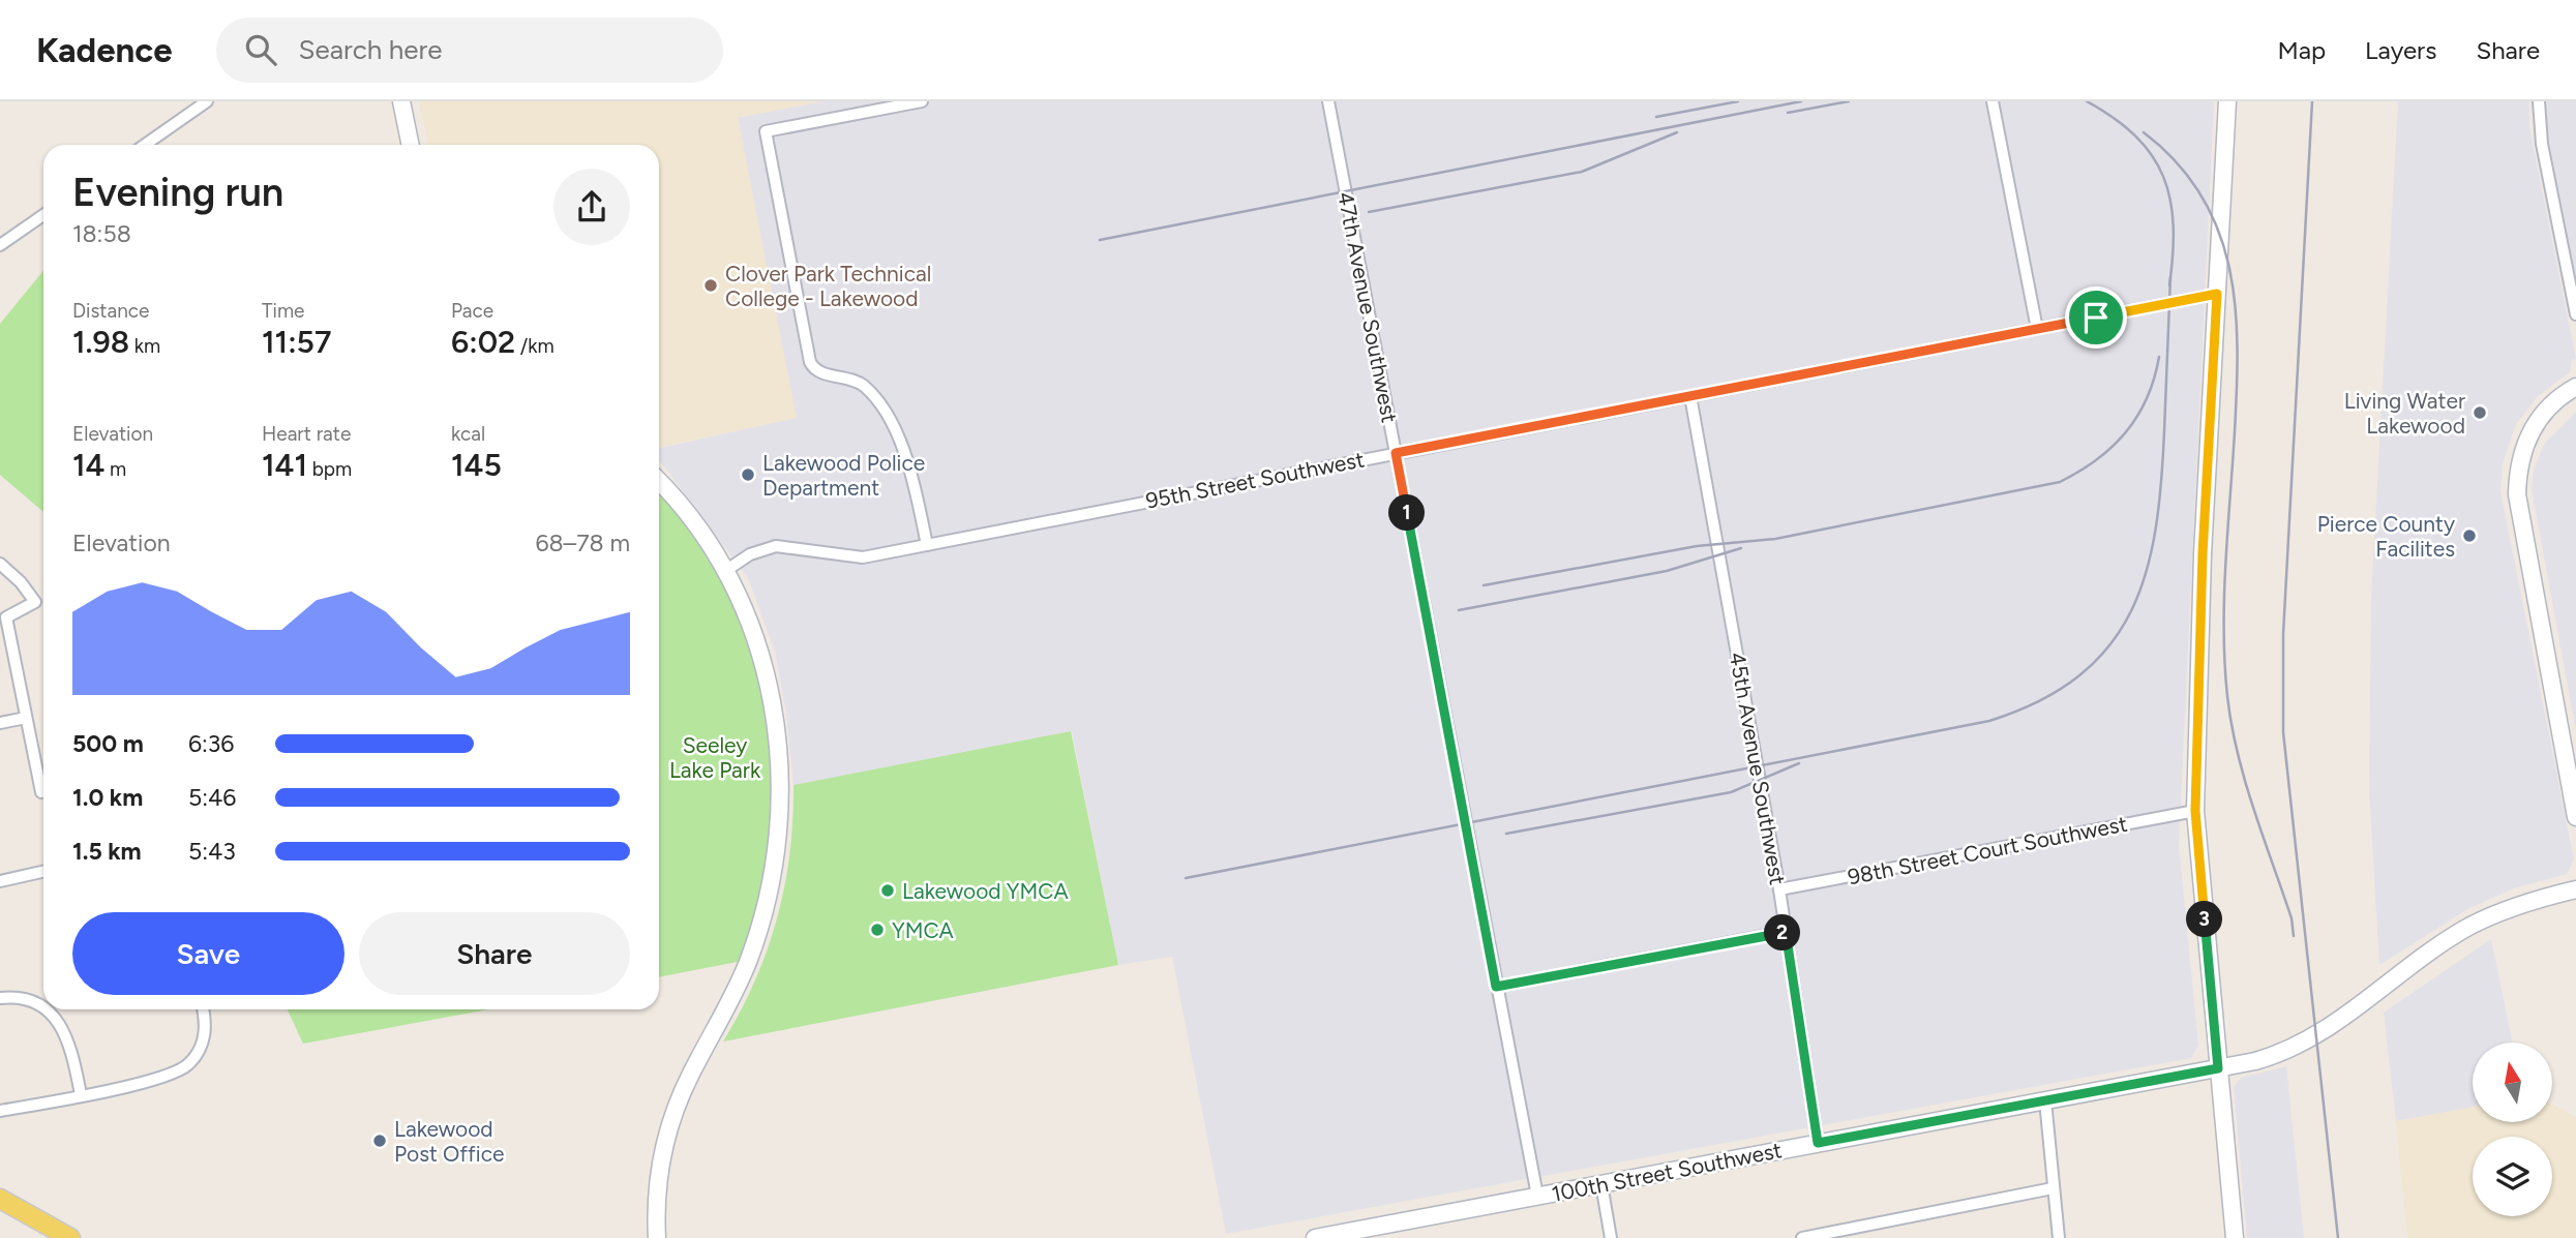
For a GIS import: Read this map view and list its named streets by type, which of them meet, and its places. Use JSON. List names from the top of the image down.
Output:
{
  "streets": {
    "main road": ["100th Street Southwest"],
    "street": [
      "47th Avenue Southwest",
      "95th Street Southwest",
      "45th Avenue Southwest",
      "98th Street Court Southwest"
    ]
  },
  "crossings": [
    ["47th Avenue Southwest", "95th Street Southwest"],
    ["47th Avenue Southwest", "100th Street Southwest"],
    ["95th Street Southwest", "45th Avenue Southwest"],
    ["45th Avenue Southwest", "98th Street Court Southwest"],
    ["45th Avenue Southwest", "100th Street Southwest"]
  ],
  "parks": ["Seeley Lake Park"],
  "places": [
    "Clover Park Technical College - Lakewood",
    "Living Water Lakewood",
    "Lakewood Police Department",
    "Pierce County Facilites",
    "Lakewood YMCA",
    "YMCA",
    "Lakewood Post Office"
  ],
  "north": "top",
  "page": {
    "header": "Kadence",
    "search": "Search here",
    "nav": ["Map", "Layers", "Share"],
    "heading": ["Evening run", "18:58"],
    "stats": [
      ["Distance", "1.98 km"],
      ["Time", "11:57"],
      ["Pace", "6:02 /km"],
      ["Elevation", "14 m"],
      ["Heart rate", "141 bpm"],
      ["kcal", "145"]
    ],
    "pins": ["1", "3", "2"],
    "chart": ["Elevation", "68–78 m"],
    "list": [
      {
        "name": "500 m",
        "note": "6:36"
      },
      {
        "name": "1.0 km",
        "note": "5:46"
      },
      {
        "name": "1.5 km",
        "note": "5:43"
      }
    ],
    "buttons": ["Save", "Share"]
  }
}
